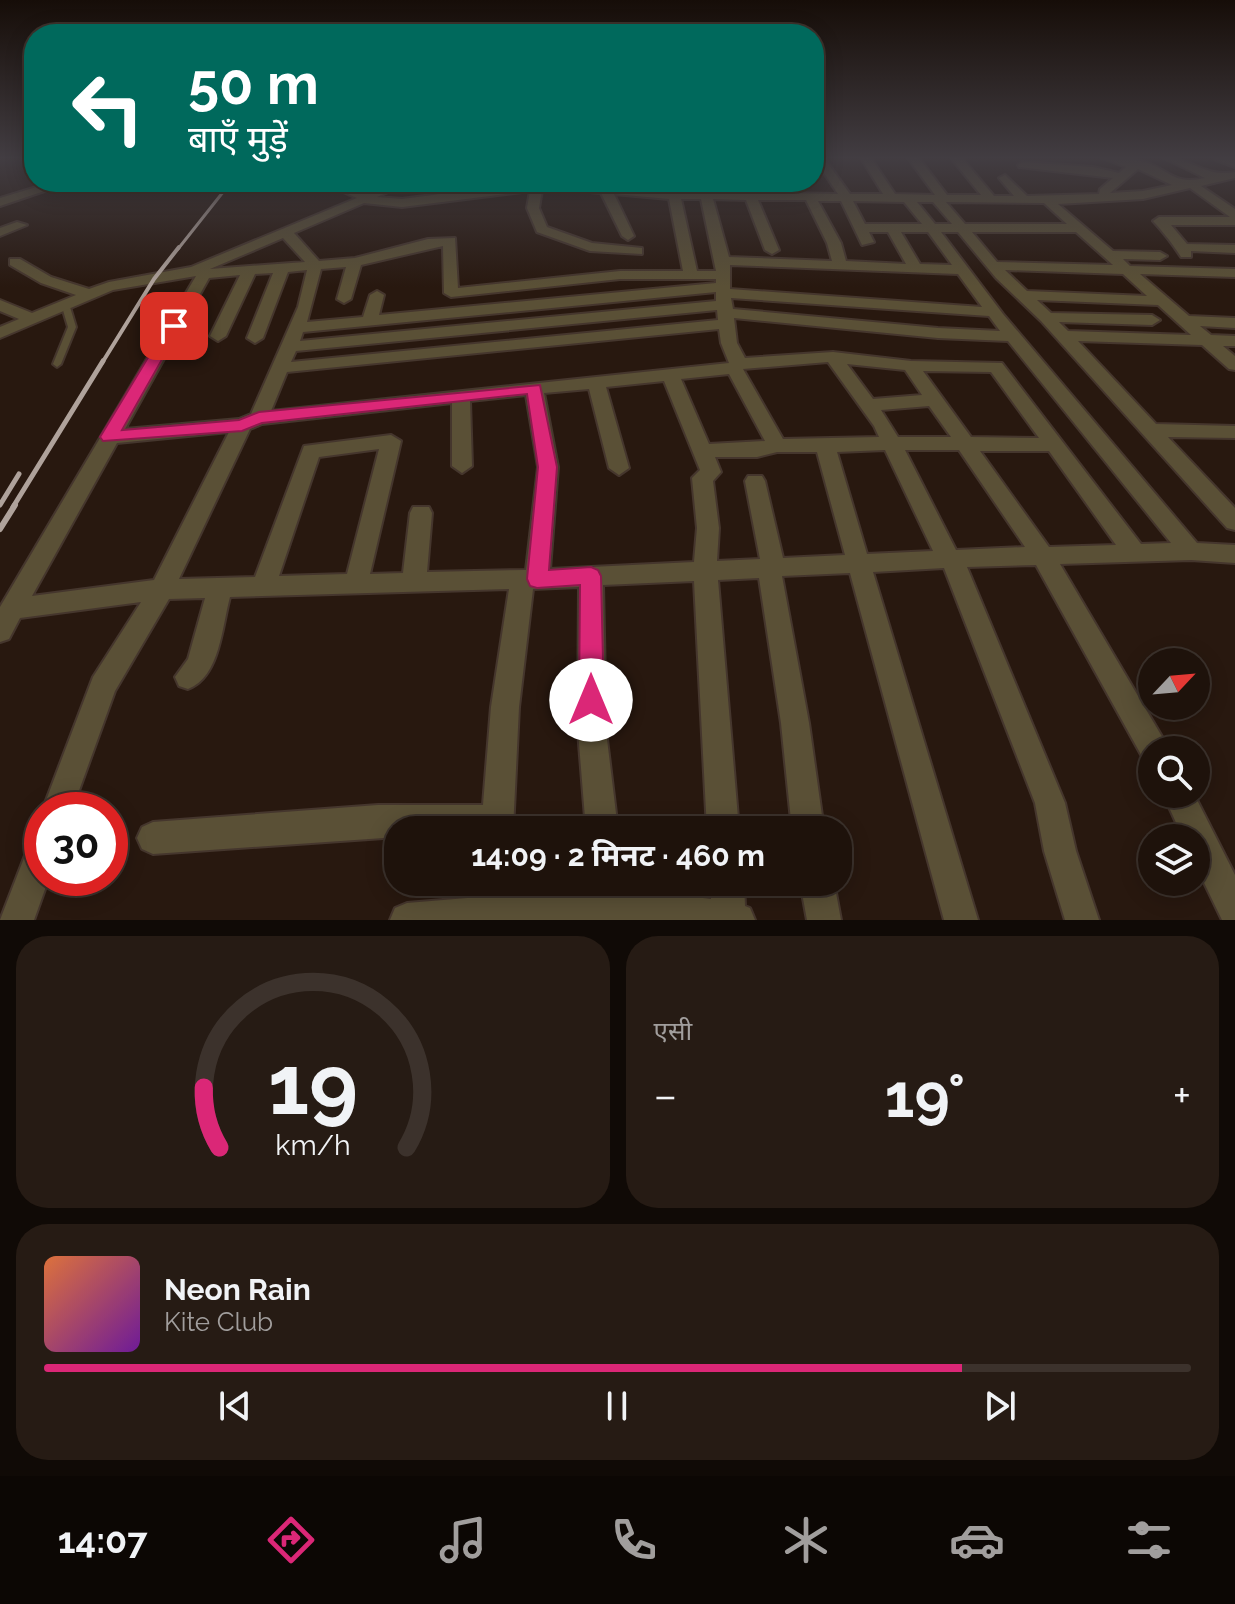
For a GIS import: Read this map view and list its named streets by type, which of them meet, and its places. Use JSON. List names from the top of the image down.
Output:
{
  "north": "top right",
  "page": {
    "turn": ["50 m", "बाएँ मुड़ें"],
    "limit": "30",
    "trip": "14:09 · 2 मिनट · 460 m",
    "tile": "एसी",
    "heat": ["−", "19°", "+"],
    "song": ["Neon Rain", "Kite Club"],
    "tabs": "14:07",
    "gauge": ["19", "km/h"]
  }
}
